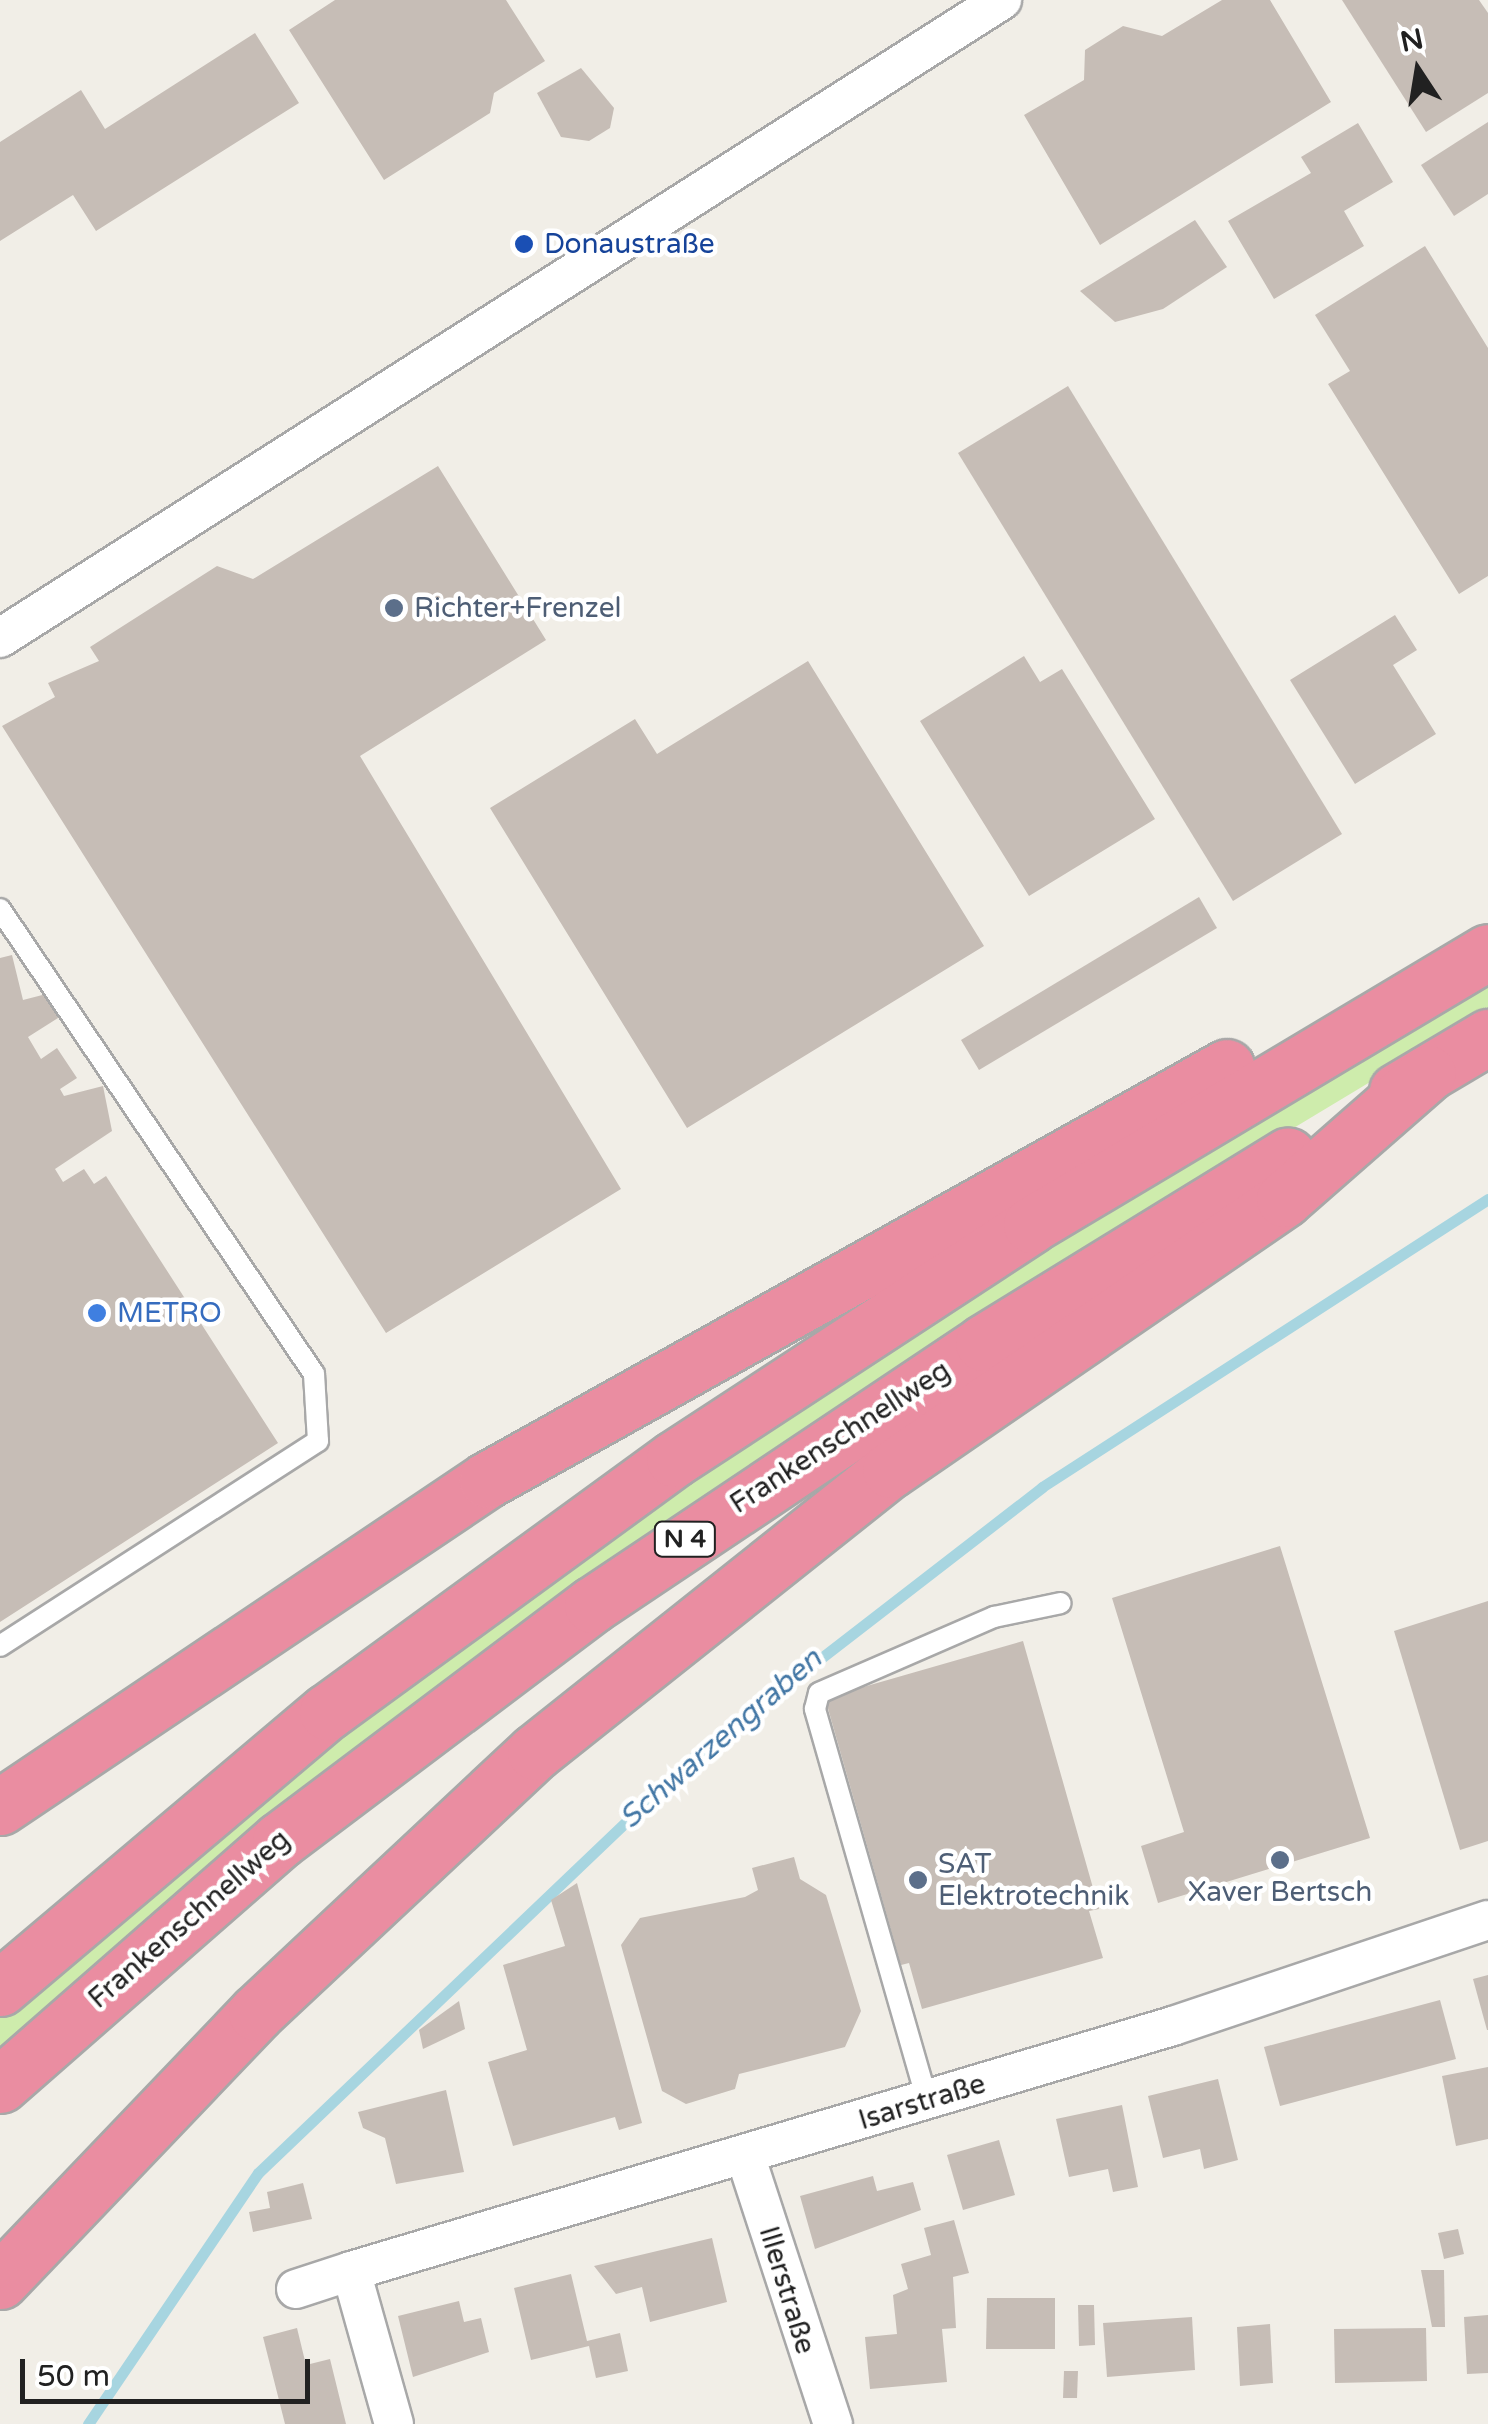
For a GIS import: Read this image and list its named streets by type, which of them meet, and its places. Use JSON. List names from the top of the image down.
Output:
{
  "streets": {
    "highway": ["Frankenschnellweg", "N 4"],
    "street": ["Isarstraße", "Illerstraße"]
  },
  "crossings": [
    ["Isarstraße", "Illerstraße"]
  ],
  "water": ["Schwarzengraben"],
  "places": [
    "Donaustraße",
    "Richter+Frenzel",
    "METRO",
    "Xaver Bertsch",
    "SAT Elektrotechnik"
  ],
  "scale_bar": "50 m",
  "north": "top"
}
